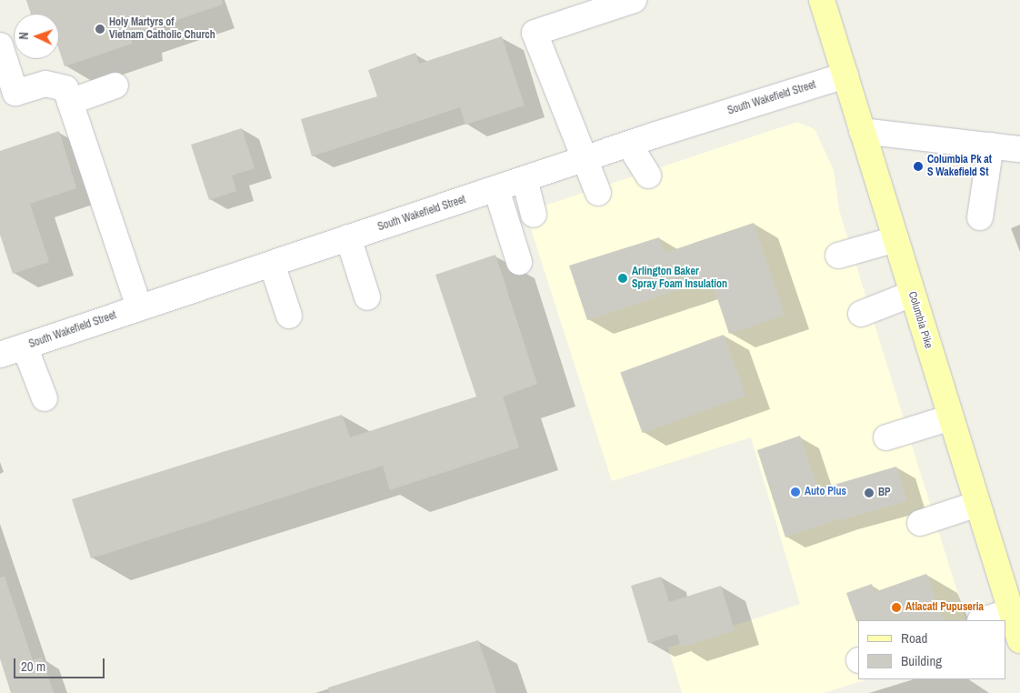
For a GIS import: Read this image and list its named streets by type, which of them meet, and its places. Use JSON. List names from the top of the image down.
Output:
{
  "streets": {
    "main road": ["Columbia Pike"],
    "street": ["South Wakefield Street"]
  },
  "crossings": [
    ["South Wakefield Street", "Columbia Pike"]
  ],
  "places": [
    "Holy Martyrs of Vietnam Catholic Church",
    "Columbia Pk at S Wakefield St",
    "Arlington Baker Spray Foam Insulation",
    "Auto Plus",
    "BP",
    "Atlacatl Pupuseria"
  ],
  "legend": ["Road", "Building"],
  "scale_bar": "20 m",
  "north": "left"
}
